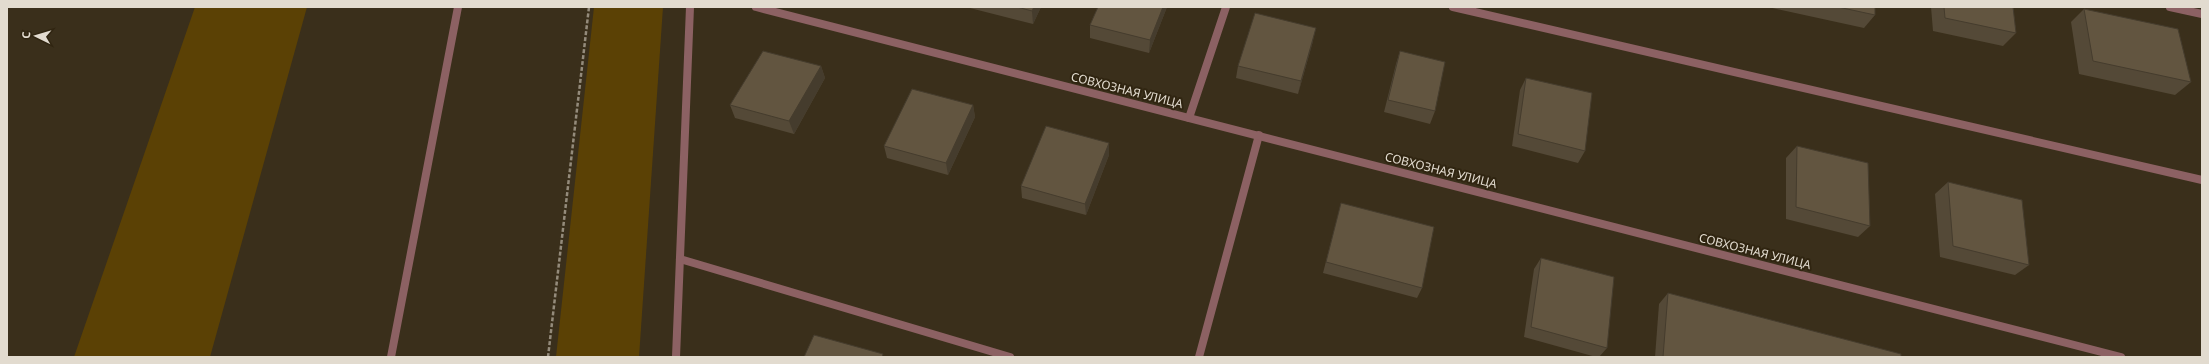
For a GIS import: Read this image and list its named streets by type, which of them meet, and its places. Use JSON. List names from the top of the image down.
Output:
{
  "streets": {
    "street": ["СОВХОЗНАЯ УЛИЦА"]
  },
  "north": "left"
}
